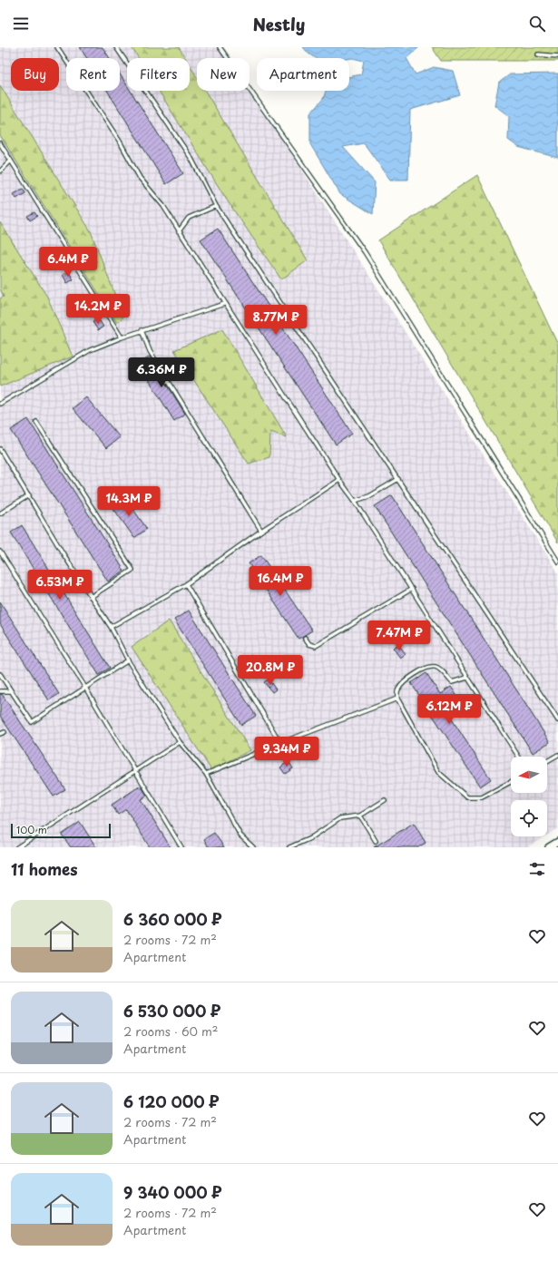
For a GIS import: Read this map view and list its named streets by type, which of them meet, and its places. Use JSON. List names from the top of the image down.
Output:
{
  "scale_bar": "100 m",
  "north": "left",
  "page": {
    "header": "Nestly",
    "chip": [
      "Buy",
      "Rent",
      "Filters",
      "New",
      "Apartment"
    ],
    "price": [
      "6.4M ₽",
      "14.2M ₽",
      "8.77M ₽",
      "6.36M ₽",
      "14.3M ₽",
      "16.4M ₽",
      "6.53M ₽",
      "7.47M ₽",
      "20.8M ₽",
      "6.12M ₽",
      "9.34M ₽"
    ],
    "scale": "100 m",
    "heading": "11 homes",
    "list": [
      {
        "name": "6 360 000 ₽",
        "note": "2 rooms · 72 m² · Apartment"
      },
      {
        "name": "6 530 000 ₽",
        "note": "2 rooms · 60 m² · Apartment"
      },
      {
        "name": "6 120 000 ₽",
        "note": "2 rooms · 72 m² · Apartment"
      },
      {
        "name": "9 340 000 ₽",
        "note": "2 rooms · 72 m² · Apartment"
      }
    ]
  }
}
